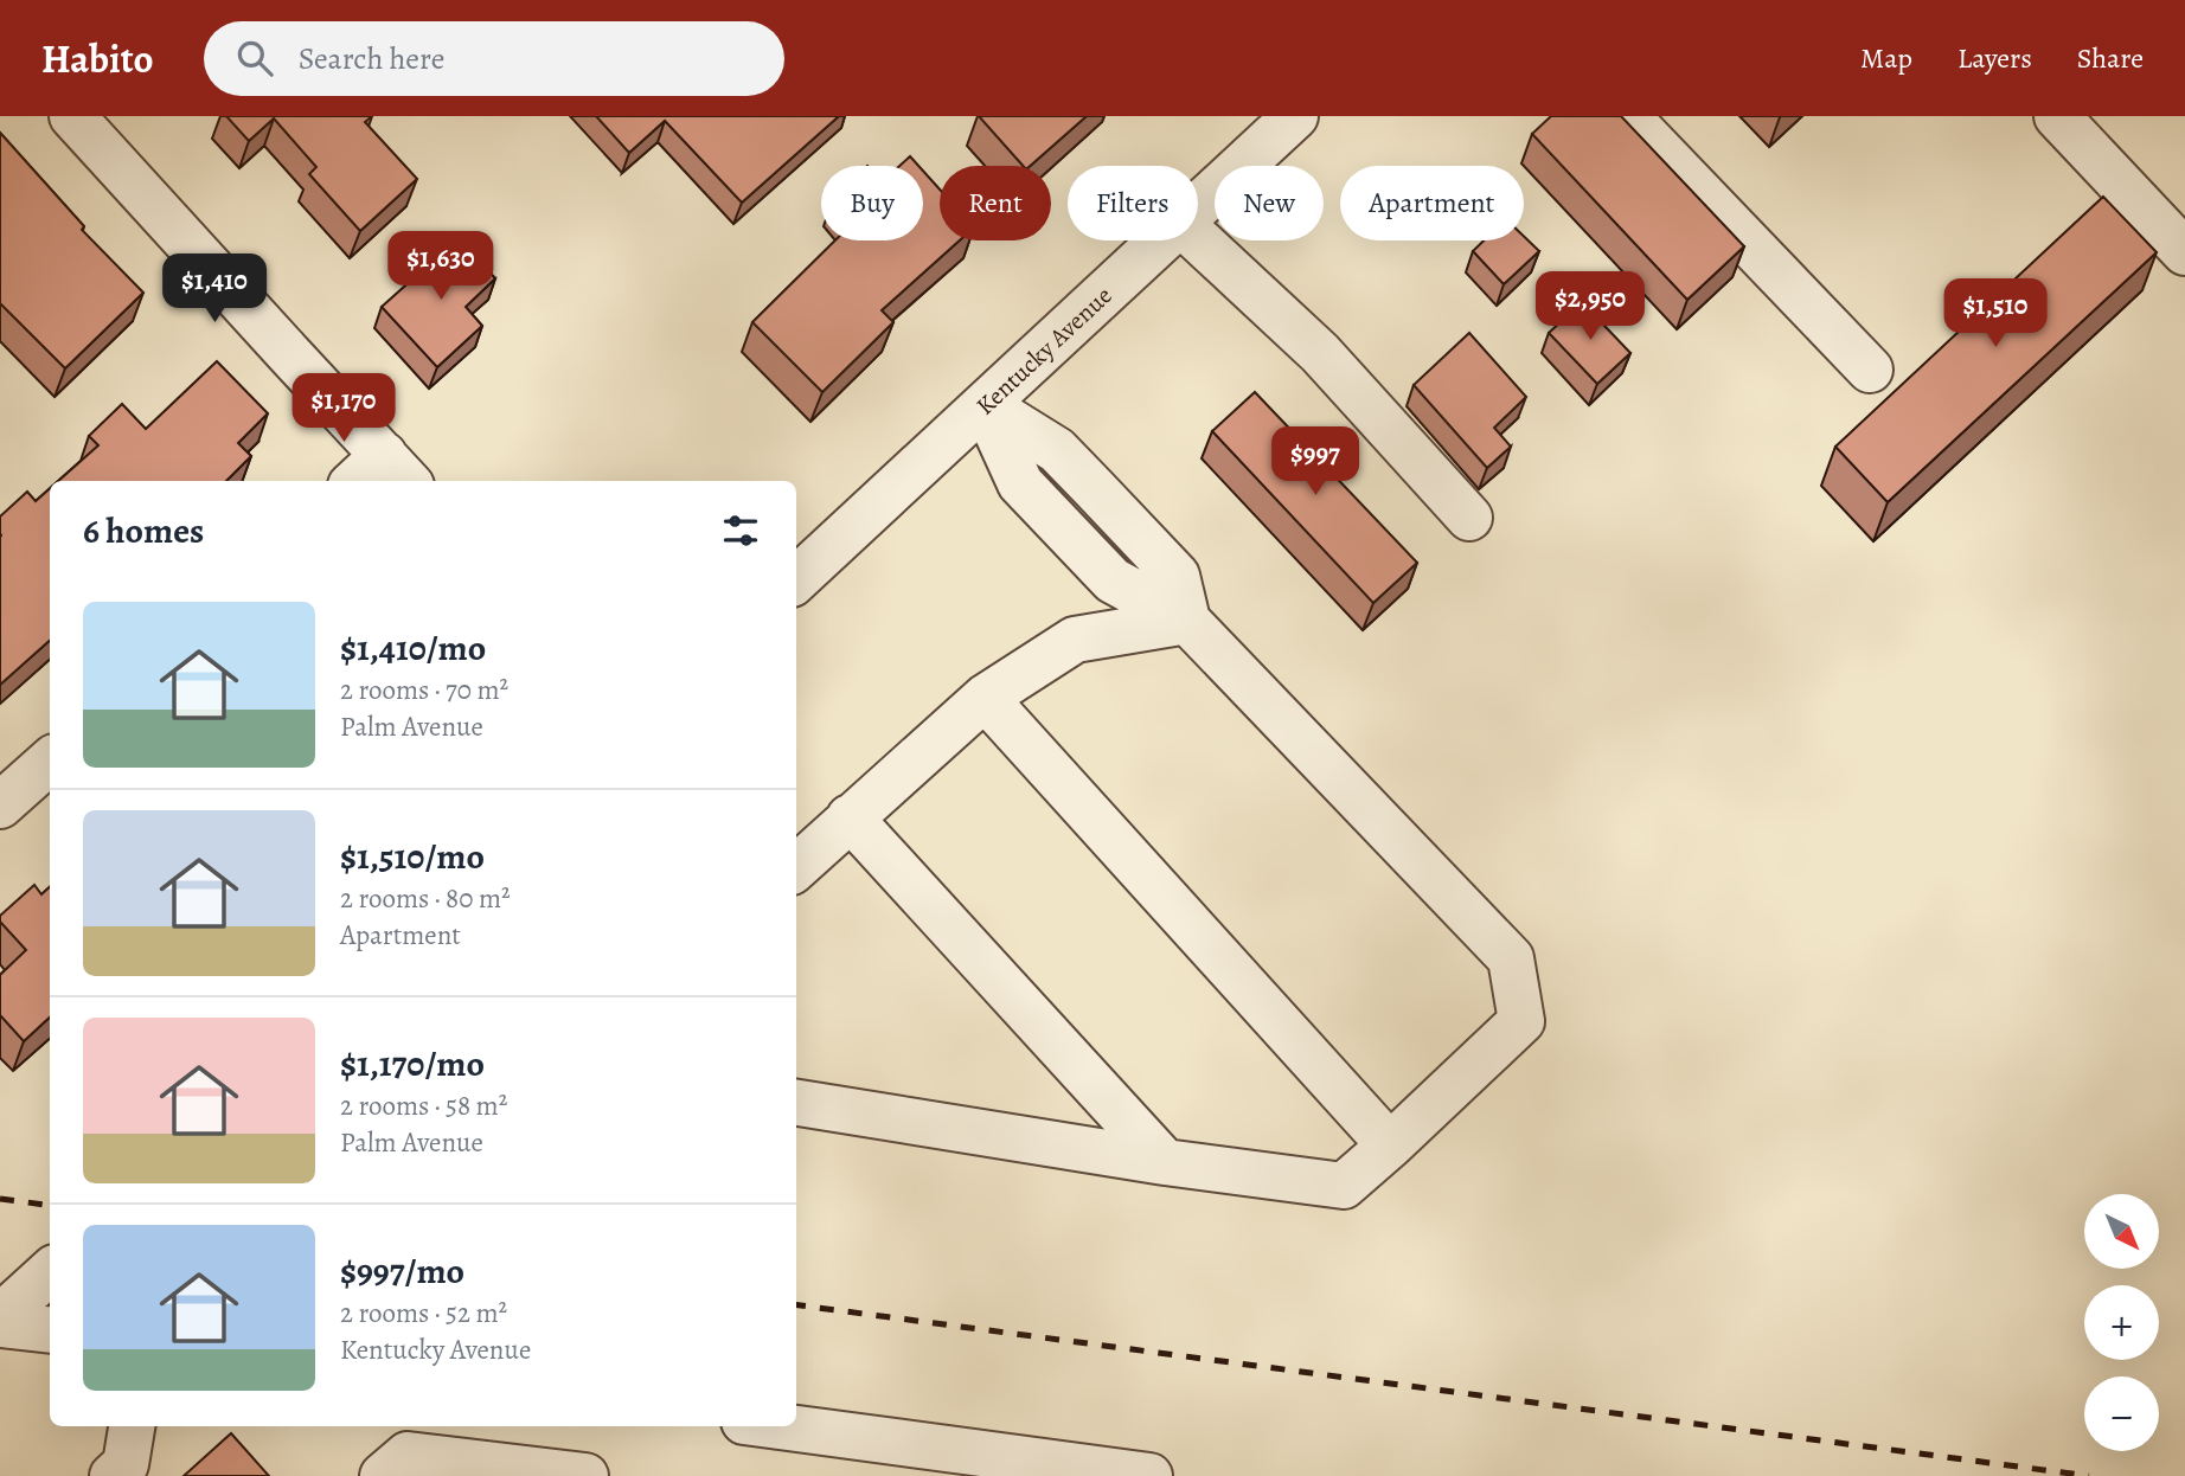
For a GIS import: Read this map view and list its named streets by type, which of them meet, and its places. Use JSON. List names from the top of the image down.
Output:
{
  "streets": {
    "street": ["Kentucky Avenue"]
  },
  "north": "bottom right",
  "page": {
    "header": "Habito",
    "search": "Search here",
    "nav": ["Map", "Layers", "Share"],
    "chip": [
      "Buy",
      "Rent",
      "Filters",
      "New",
      "Apartment"
    ],
    "price": [
      "$1,630",
      "$1,410",
      "$2,950",
      "$1,510",
      "$1,170",
      "$997"
    ],
    "heading": "6 homes",
    "list": [
      {
        "name": "$1,410/mo",
        "note": "2 rooms · 70 m² · Palm Avenue"
      },
      {
        "name": "$1,510/mo",
        "note": "2 rooms · 80 m² · Apartment"
      },
      {
        "name": "$1,170/mo",
        "note": "2 rooms · 58 m² · Palm Avenue"
      },
      {
        "name": "$997/mo",
        "note": "2 rooms · 52 m² · Kentucky Avenue"
      }
    ],
    "map_buttons": ["+", "−"]
  }
}
